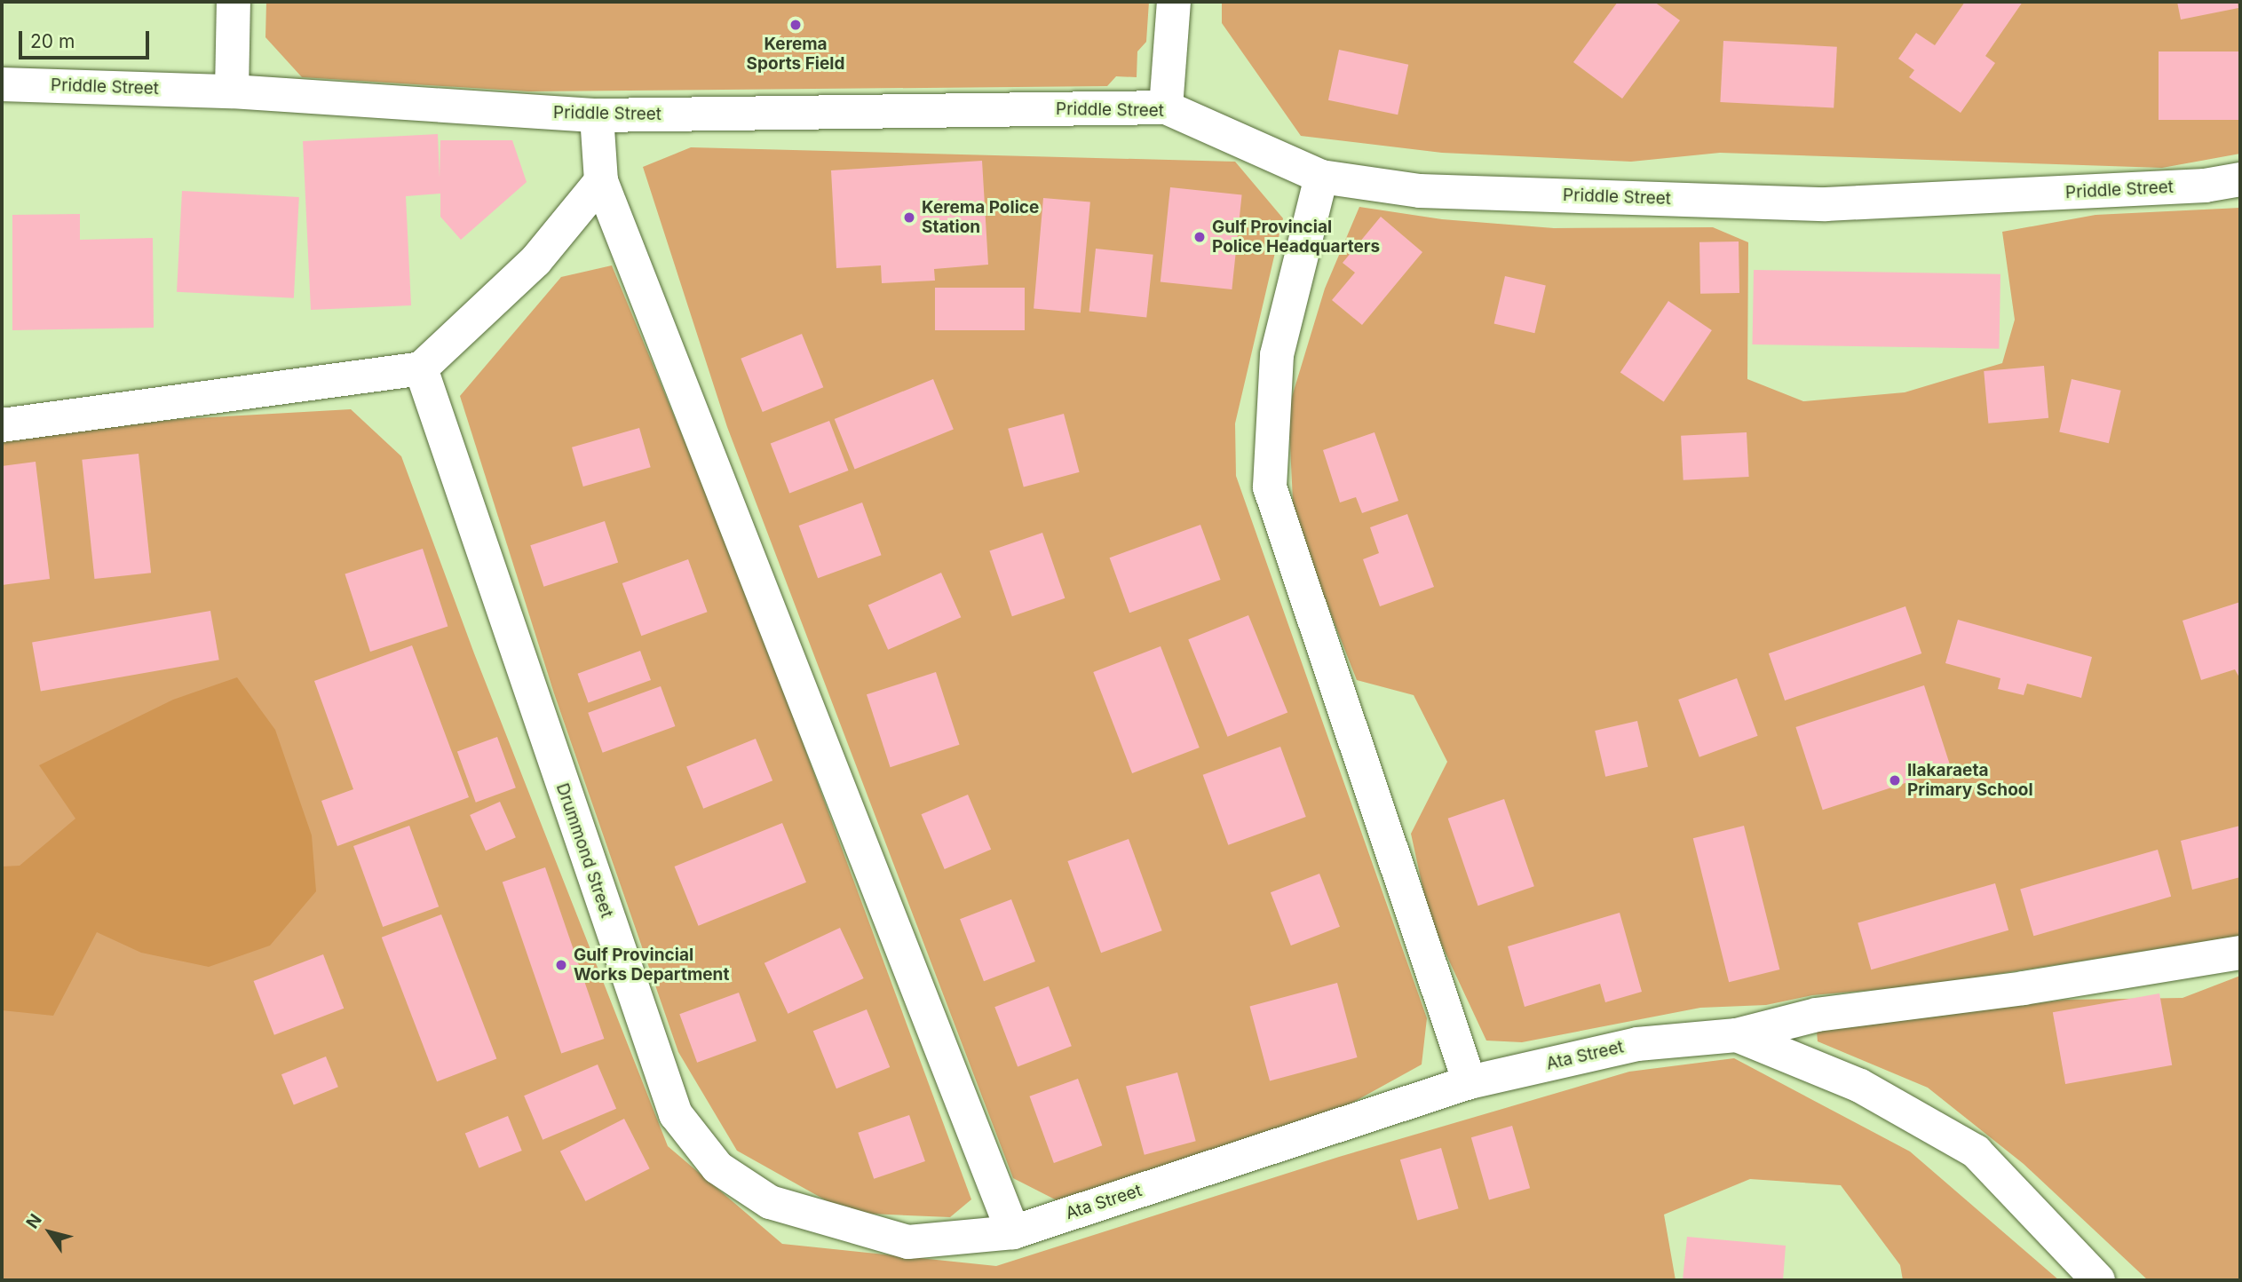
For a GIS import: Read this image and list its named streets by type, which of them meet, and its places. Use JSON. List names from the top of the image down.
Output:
{
  "streets": {
    "street": ["Priddle Street", "Drummond Street", "Ata Street"]
  },
  "crossings": [
    ["Drummond Street", "Ata Street"]
  ],
  "places": [
    "Kerema Sports Field",
    "Kerema Police Station",
    "Gulf Provincial Police Headquarters",
    "Ilakaraeta Primary School",
    "Gulf Provincial Works Department"
  ],
  "scale_bar": "20 m",
  "north": "top left"
}
